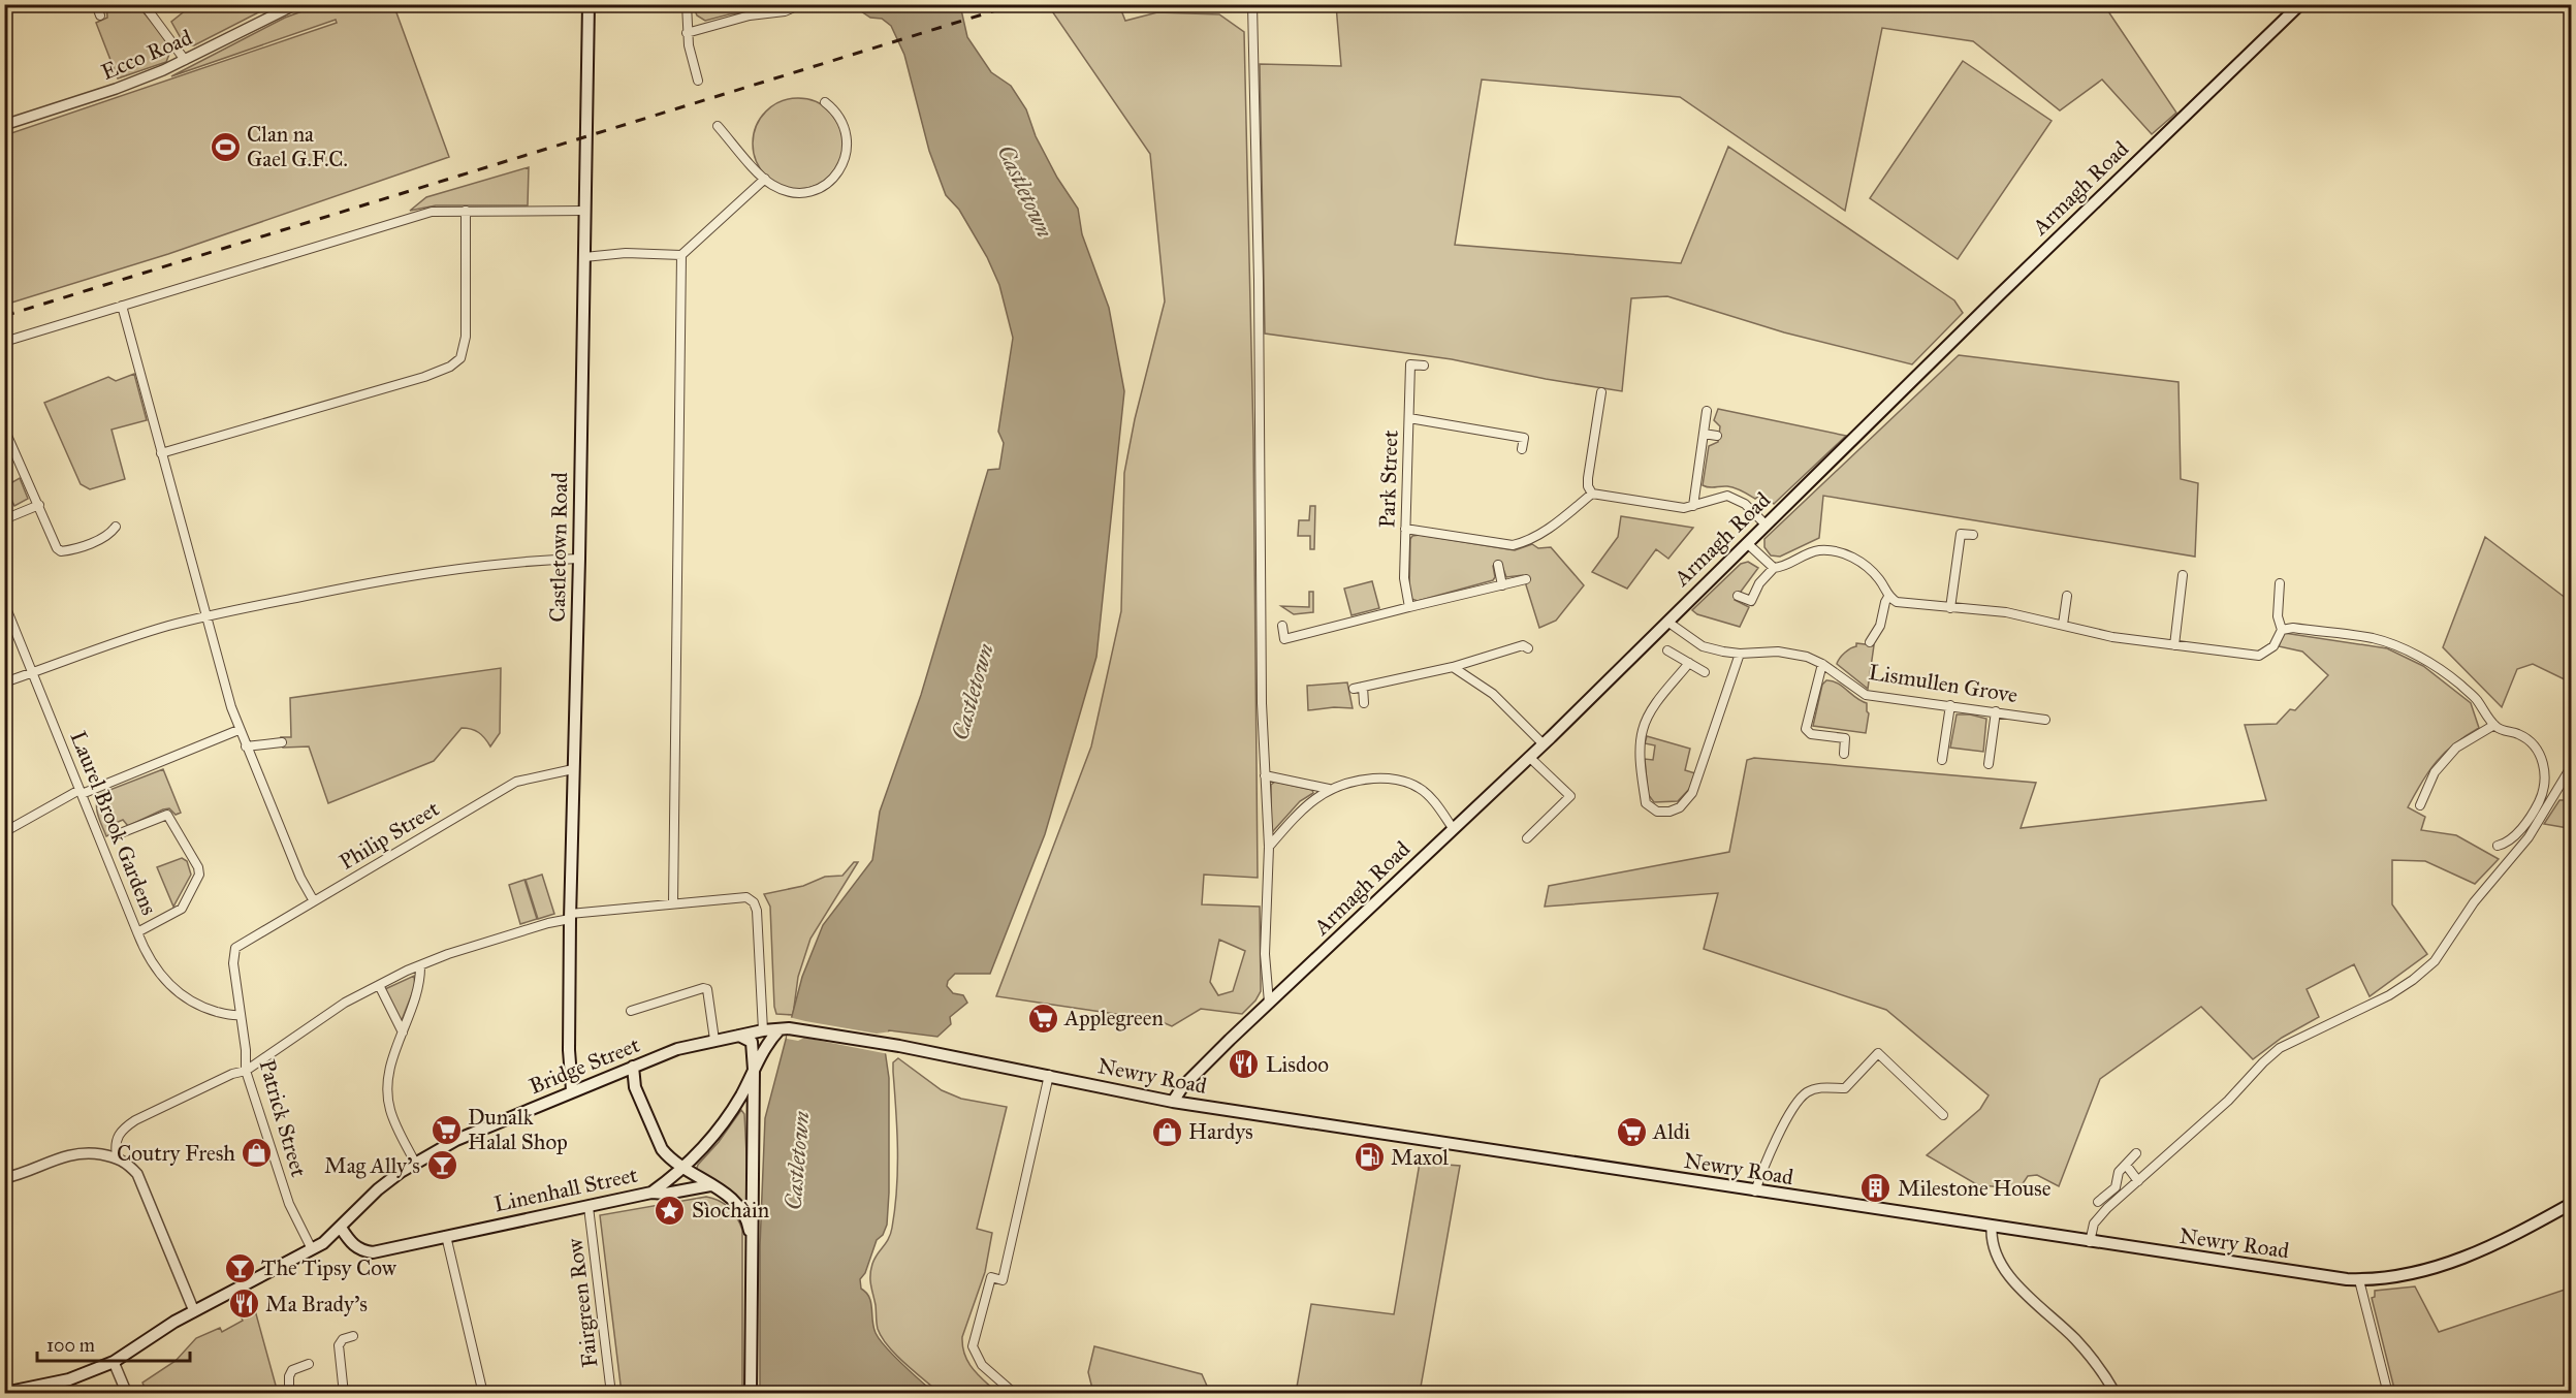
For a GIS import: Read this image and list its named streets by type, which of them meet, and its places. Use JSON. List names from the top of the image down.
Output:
{
  "streets": {
    "main road": [
      "Armagh Road",
      "Castletown Road",
      "Bridge Street",
      "Newry Road",
      "Linenhall Street"
    ],
    "street": [
      "Ecco Road",
      "Park Street",
      "Lismullen Grove",
      "Laurel Brook Gardens",
      "Philip Street",
      "Patrick Street",
      "Fairgreen Row"
    ]
  },
  "crossings": [
    ["Armagh Road", "Lismullen Grove"],
    ["Armagh Road", "Newry Road"],
    ["Castletown Road", "Philip Street"],
    ["Castletown Road", "Bridge Street"],
    ["Philip Street", "Patrick Street"],
    ["Bridge Street", "Newry Road"],
    ["Bridge Street", "Patrick Street"],
    ["Bridge Street", "Linenhall Street"],
    ["Linenhall Street", "Fairgreen Row"]
  ],
  "water": ["Castletown"],
  "places": {
    "sports": ["Clan na Gael G.F.C."],
    "supermarket": ["Applegreen", "Dunalk Halal Shop", "Aldi"],
    "restaurant": ["Lisdoo", "Ma Brady's"],
    "shop": ["Hardys", "Coutry Fresh"],
    "fuel station": ["Maxol"],
    "bar": ["Mag Ally’s", "The Tipsy Cow"],
    "building": ["Milestone House"],
    "place": ["Sìochàin"]
  },
  "scale_bar": "100 m"
}
